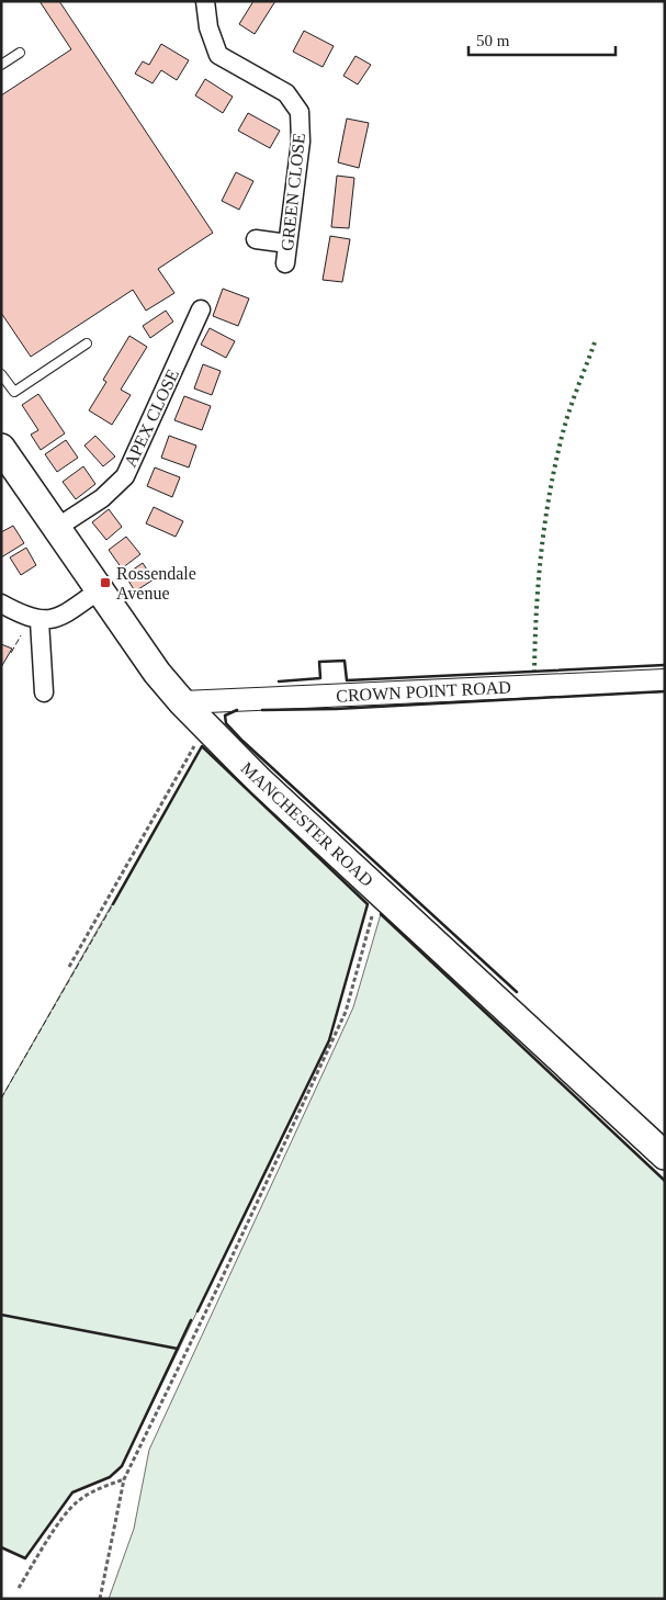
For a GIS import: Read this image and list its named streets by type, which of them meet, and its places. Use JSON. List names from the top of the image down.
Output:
{
  "streets": {
    "main road": ["MANCHESTER ROAD"],
    "street": ["GREEN CLOSE", "APEX CLOSE", "CROWN POINT ROAD"]
  },
  "crossings": [
    ["APEX CLOSE", "MANCHESTER ROAD"],
    ["CROWN POINT ROAD", "MANCHESTER ROAD"]
  ],
  "places": {
    "transit": ["Rossendale Avenue"]
  },
  "scale_bar": "50 m"
}
